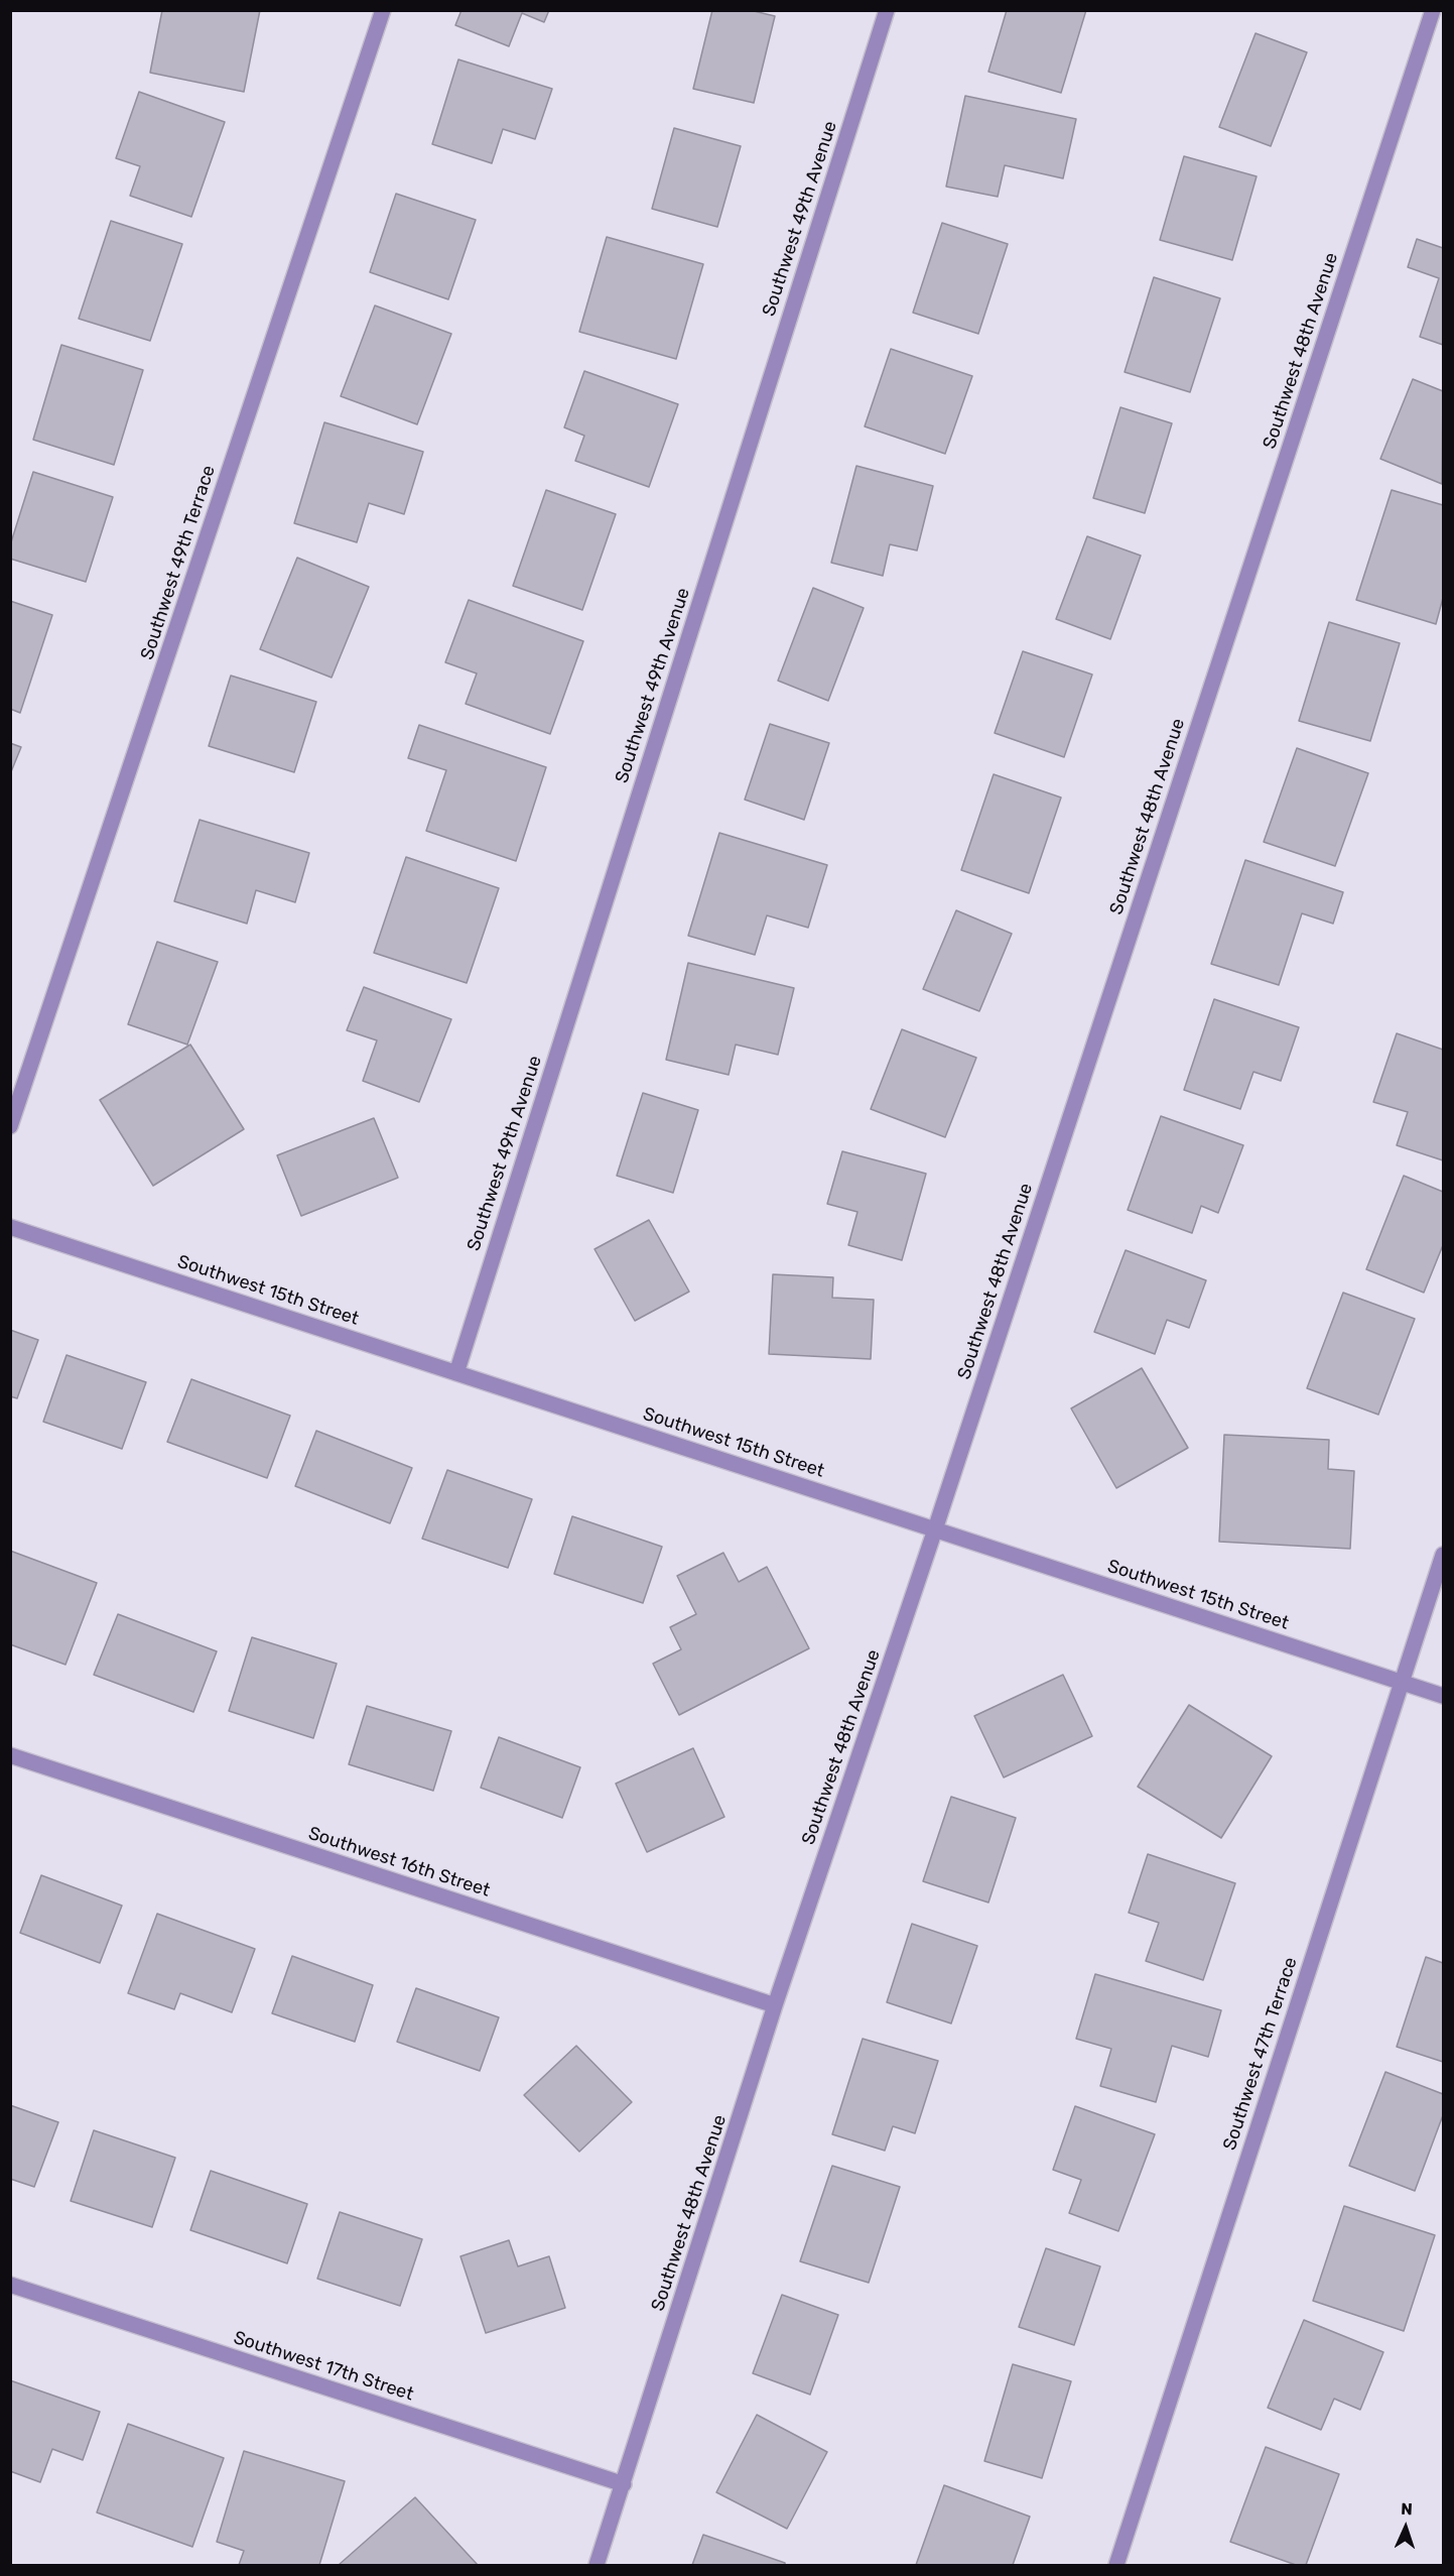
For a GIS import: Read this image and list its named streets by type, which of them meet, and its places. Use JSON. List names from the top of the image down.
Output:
{
  "streets": {
    "street": [
      "Southwest 49th Avenue",
      "Southwest 48th Avenue",
      "Southwest 49th Terrace",
      "Southwest 15th Street",
      "Southwest 16th Street",
      "Southwest 47th Terrace",
      "Southwest 17th Street"
    ]
  },
  "crossings": [
    ["Southwest 49th Avenue", "Southwest 15th Street"],
    ["Southwest 48th Avenue", "Southwest 15th Street"],
    ["Southwest 48th Avenue", "Southwest 16th Street"],
    ["Southwest 48th Avenue", "Southwest 17th Street"],
    ["Southwest 15th Street", "Southwest 47th Terrace"]
  ],
  "north": "top"
}
